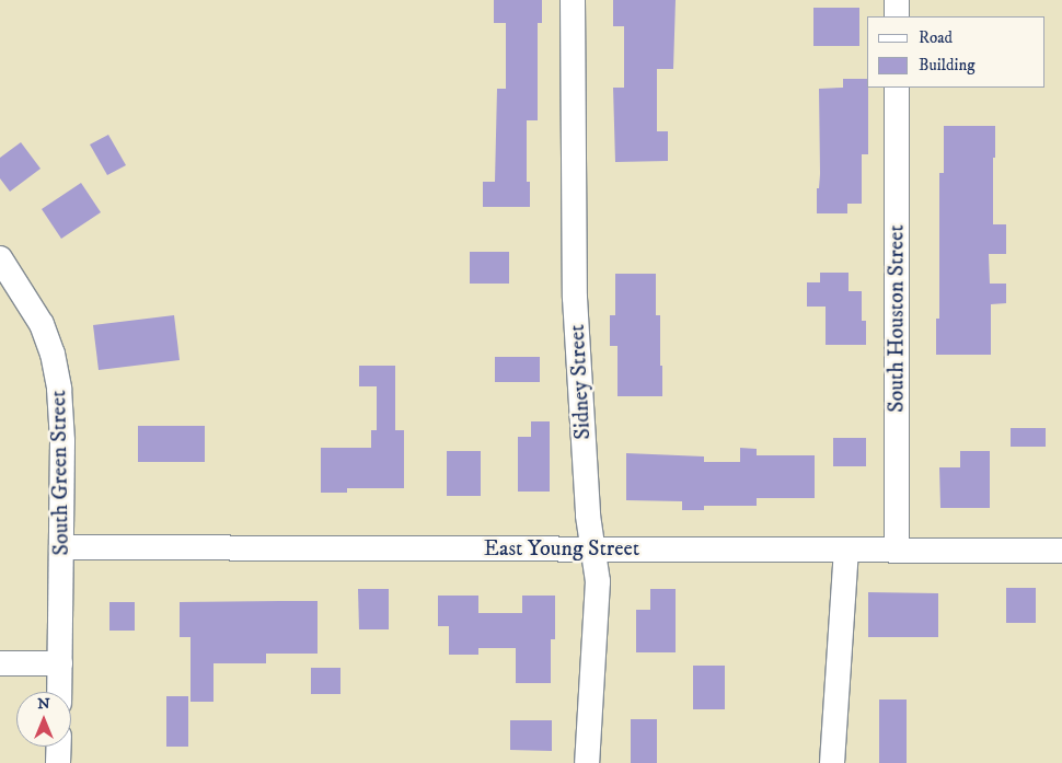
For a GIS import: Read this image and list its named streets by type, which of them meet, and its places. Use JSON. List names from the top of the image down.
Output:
{
  "streets": {
    "street": [
      "South Houston Street",
      "Sidney Street",
      "South Green Street",
      "East Young Street"
    ]
  },
  "crossings": [
    ["South Houston Street", "East Young Street"],
    ["Sidney Street", "East Young Street"],
    ["South Green Street", "East Young Street"]
  ],
  "legend": ["Road", "Building"],
  "north": "top"
}
